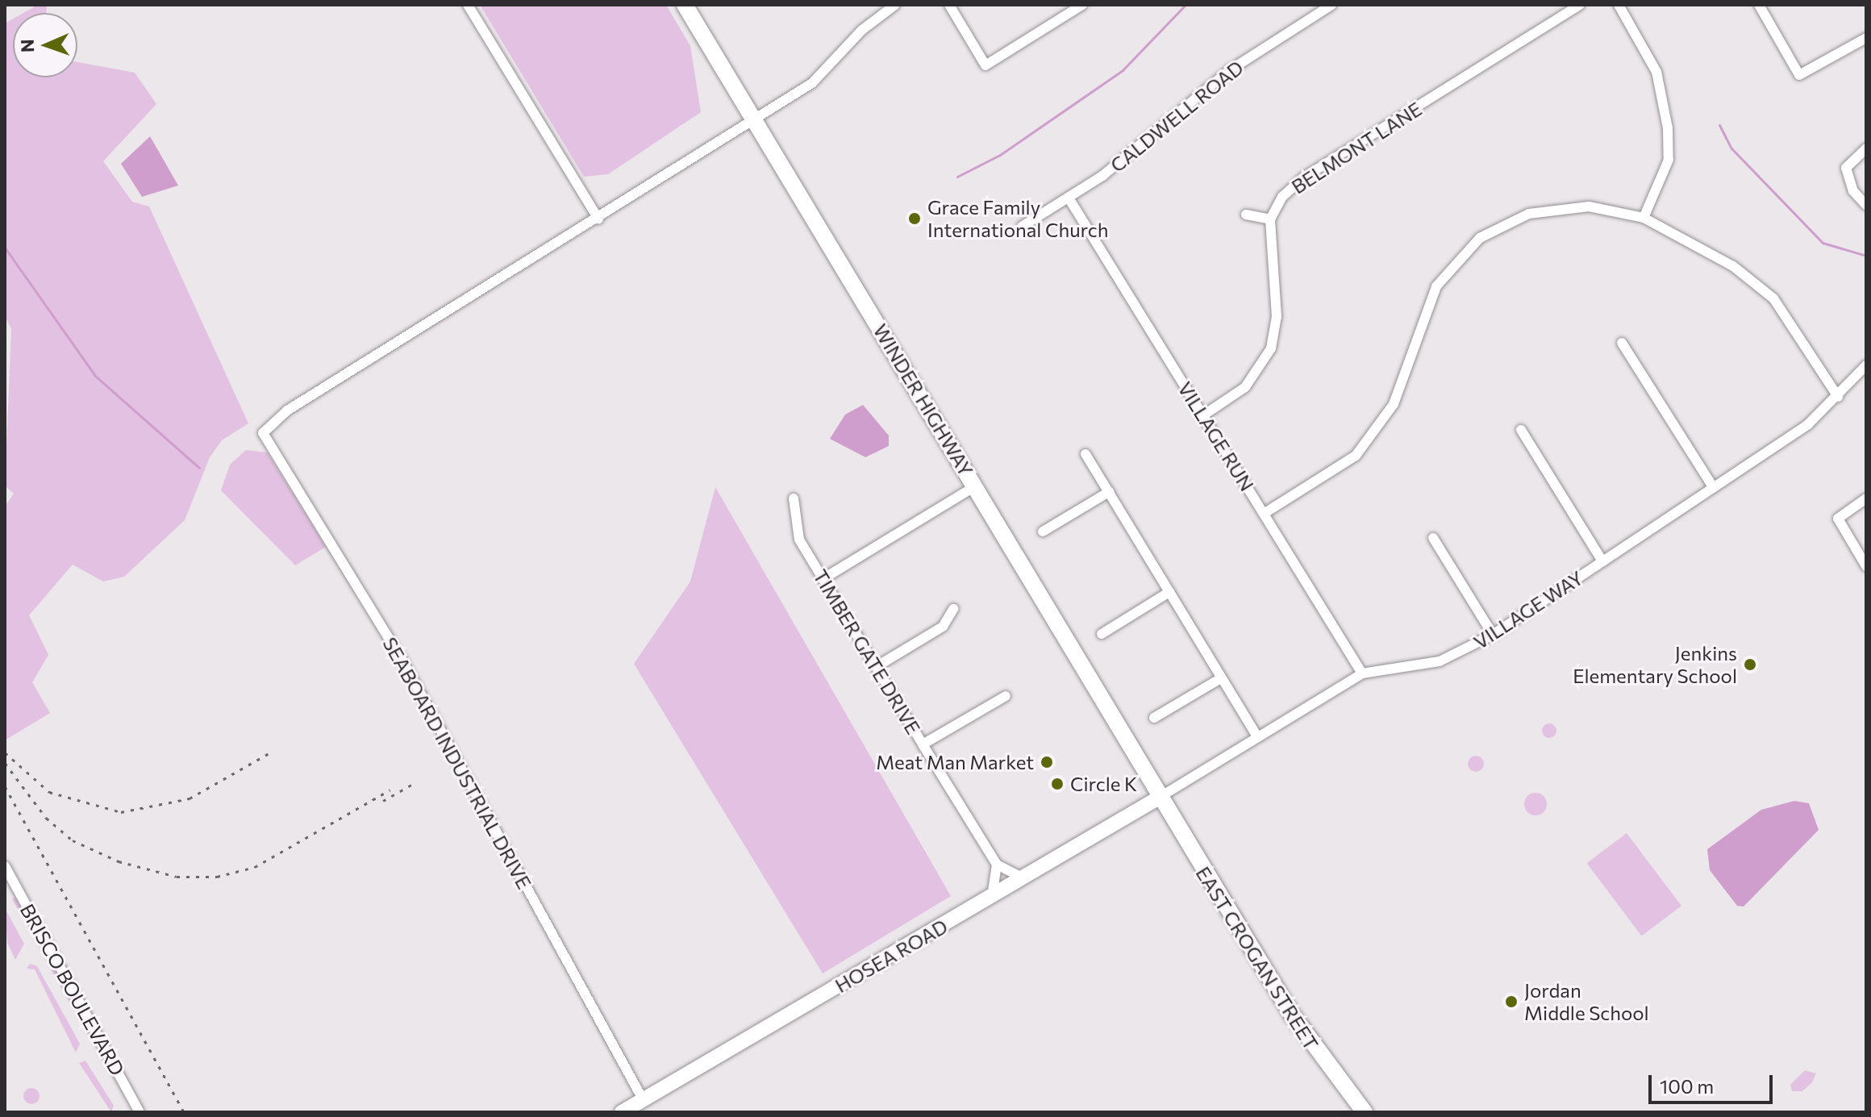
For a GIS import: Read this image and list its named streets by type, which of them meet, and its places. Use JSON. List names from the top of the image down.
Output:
{
  "streets": {
    "main road": ["WINDER HIGHWAY", "EAST CROGAN STREET"],
    "street": [
      "CALDWELL ROAD",
      "BELMONT LANE",
      "VILLAGE RUN",
      "VILLAGE WAY",
      "TIMBER GATE DRIVE",
      "SEABOARD INDUSTRIAL DRIVE",
      "HOSEA ROAD",
      "BRISCO BOULEVARD"
    ]
  },
  "crossings": [
    ["CALDWELL ROAD", "VILLAGE RUN"],
    ["WINDER HIGHWAY", "VILLAGE WAY"],
    ["WINDER HIGHWAY", "HOSEA ROAD"],
    ["WINDER HIGHWAY", "EAST CROGAN STREET"],
    ["VILLAGE RUN", "VILLAGE WAY"],
    ["VILLAGE WAY", "HOSEA ROAD"],
    ["VILLAGE WAY", "EAST CROGAN STREET"],
    ["SEABOARD INDUSTRIAL DRIVE", "HOSEA ROAD"],
    ["HOSEA ROAD", "EAST CROGAN STREET"]
  ],
  "places": [
    "Grace Family International Church",
    "Jenkins Elementary School",
    "Meat Man Market",
    "Circle K",
    "Jordan Middle School"
  ],
  "scale_bar": "100 m",
  "north": "left"
}
